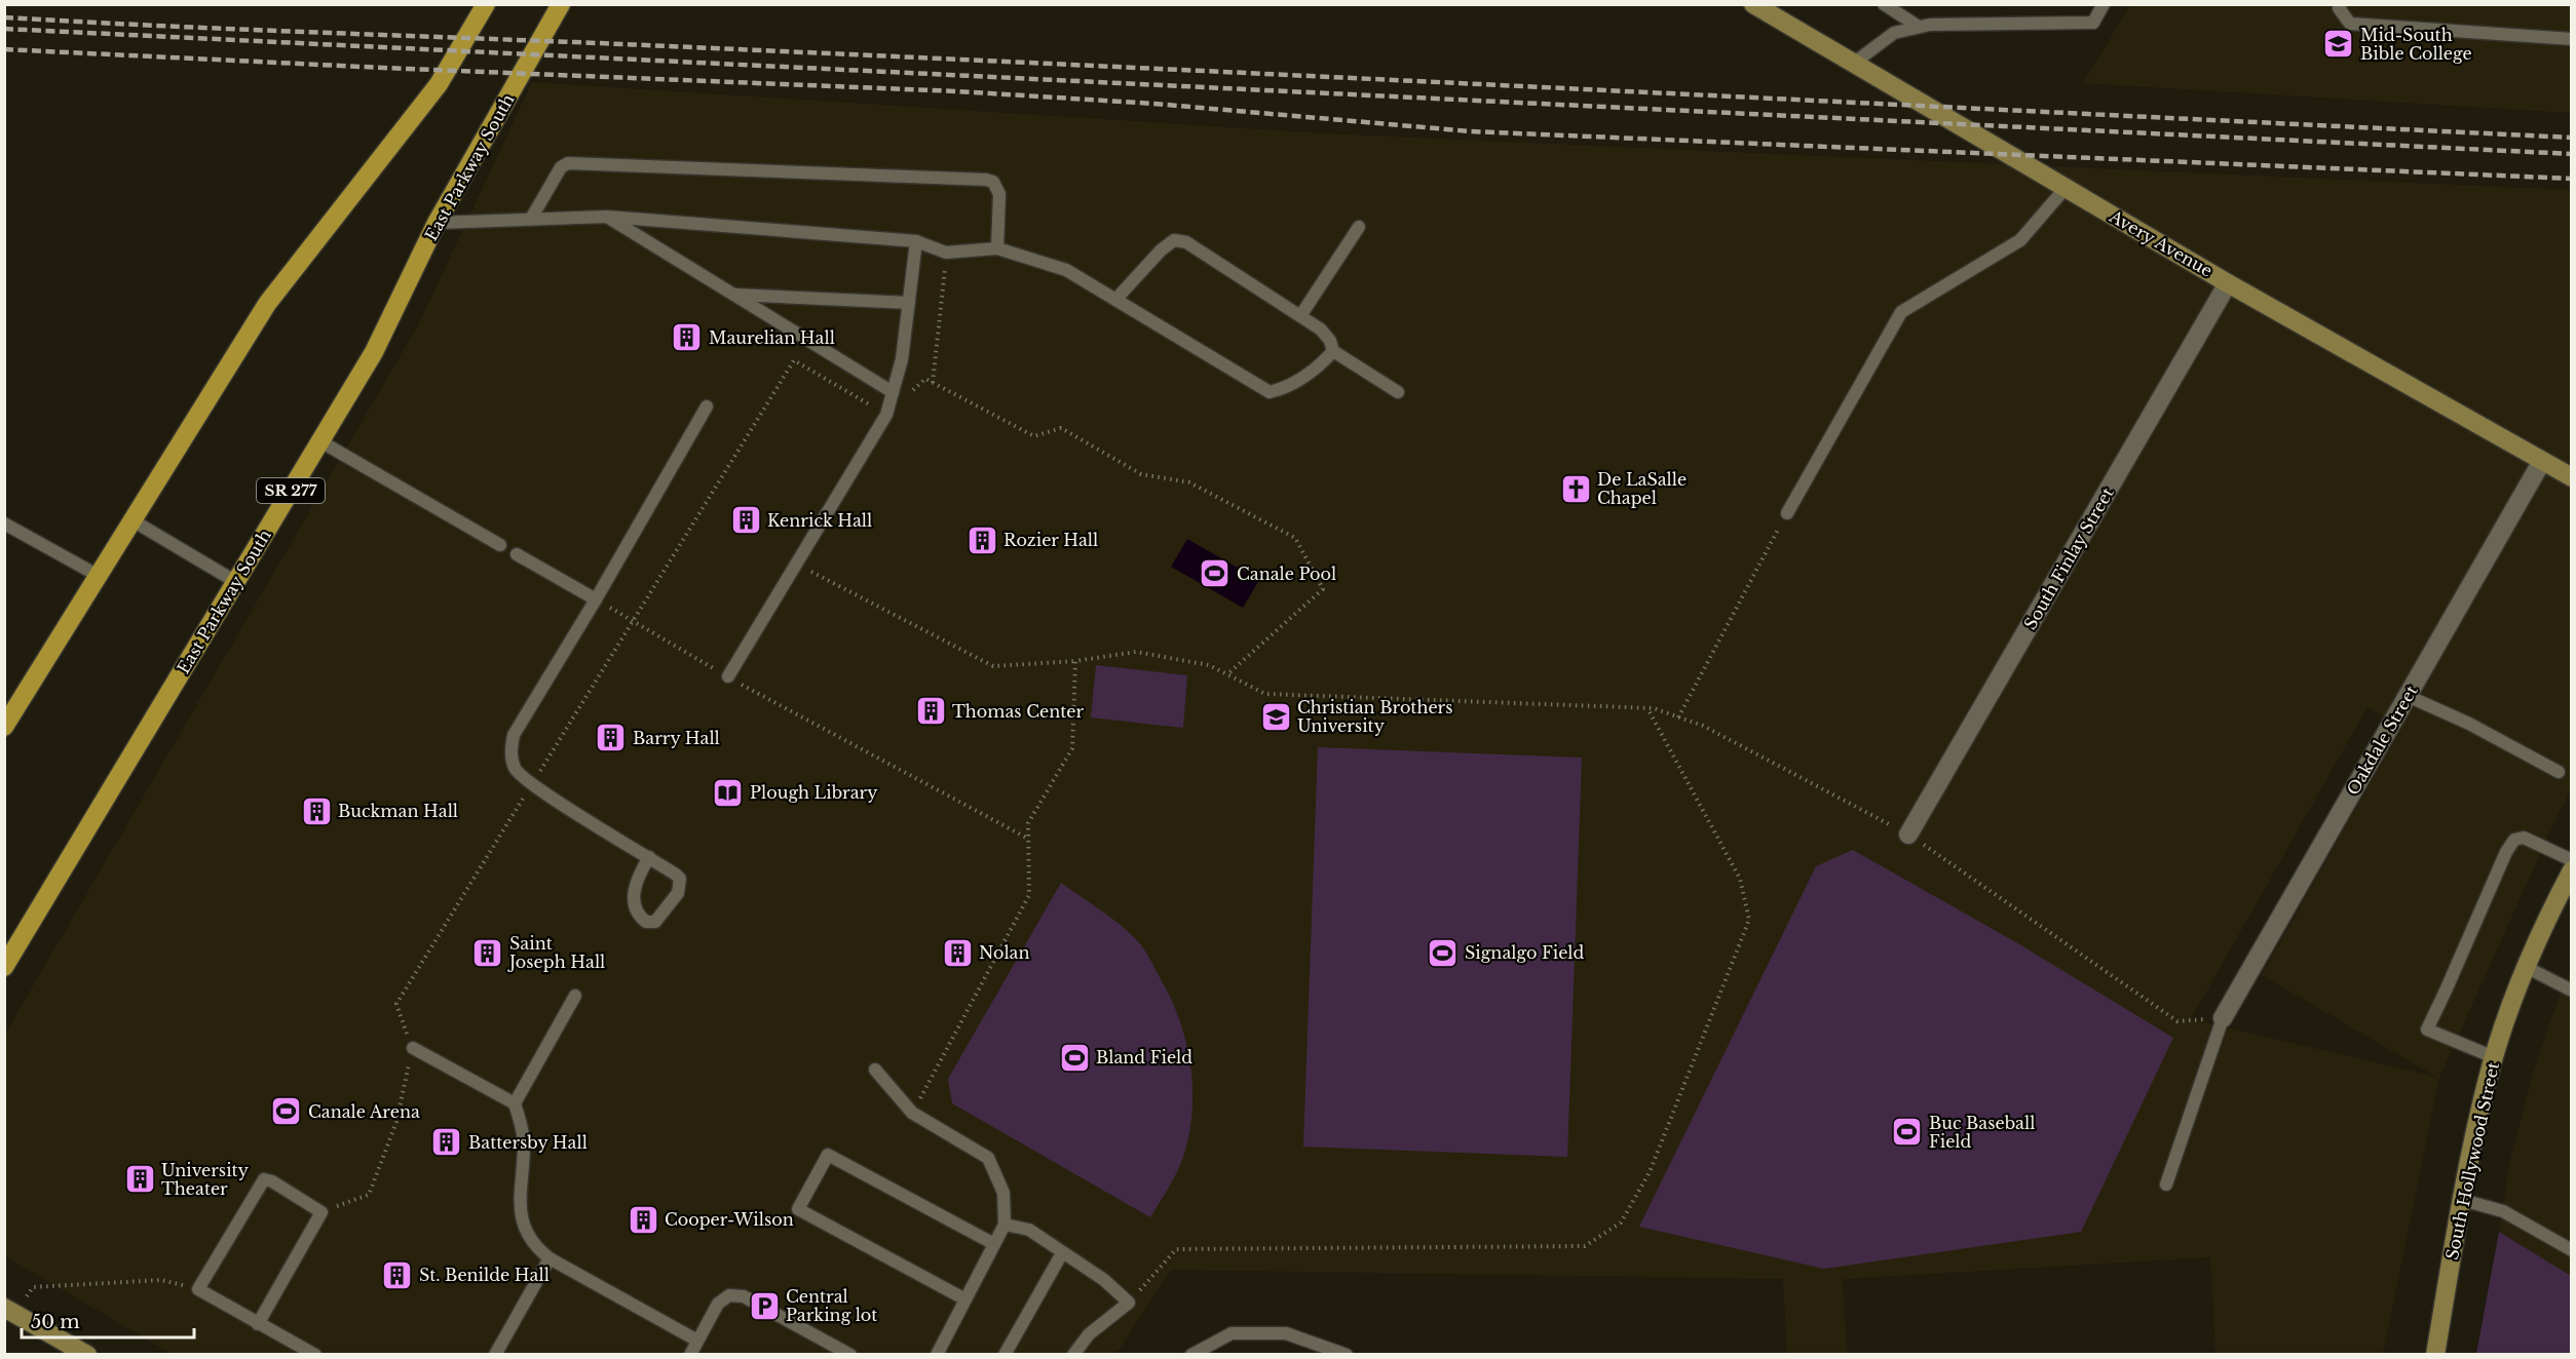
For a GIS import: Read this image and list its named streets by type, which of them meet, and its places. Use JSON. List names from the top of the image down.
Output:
{
  "streets": {
    "main road": ["East Parkway South", "SR 277"],
    "street": [
      "Avery Avenue",
      "South Finlay Street",
      "Oakdale Street",
      "South Hollywood Street"
    ]
  },
  "crossings": [
    ["Avery Avenue", "South Finlay Street"],
    ["Avery Avenue", "Oakdale Street"]
  ],
  "places": {
    "school or university": ["Mid-South Bible College", "Christian Brothers University"],
    "building": [
      "Maurelian Hall",
      "Kenrick Hall",
      "Rozier Hall",
      "Thomas Center",
      "Barry Hall",
      "Buckman Hall",
      "Saint Joseph Hall",
      "Nolan",
      "Battersby Hall",
      "University Theater",
      "Cooper-Wilson",
      "St. Benilde Hall"
    ],
    "church": ["De LaSalle Chapel"],
    "sports": [
      "Canale Pool",
      "Signalgo Field",
      "Bland Field",
      "Canale Arena",
      "Buc Baseball Field"
    ],
    "library": ["Plough Library"],
    "parking": ["Central Parking lot"]
  },
  "scale_bar": "50 m"
}
